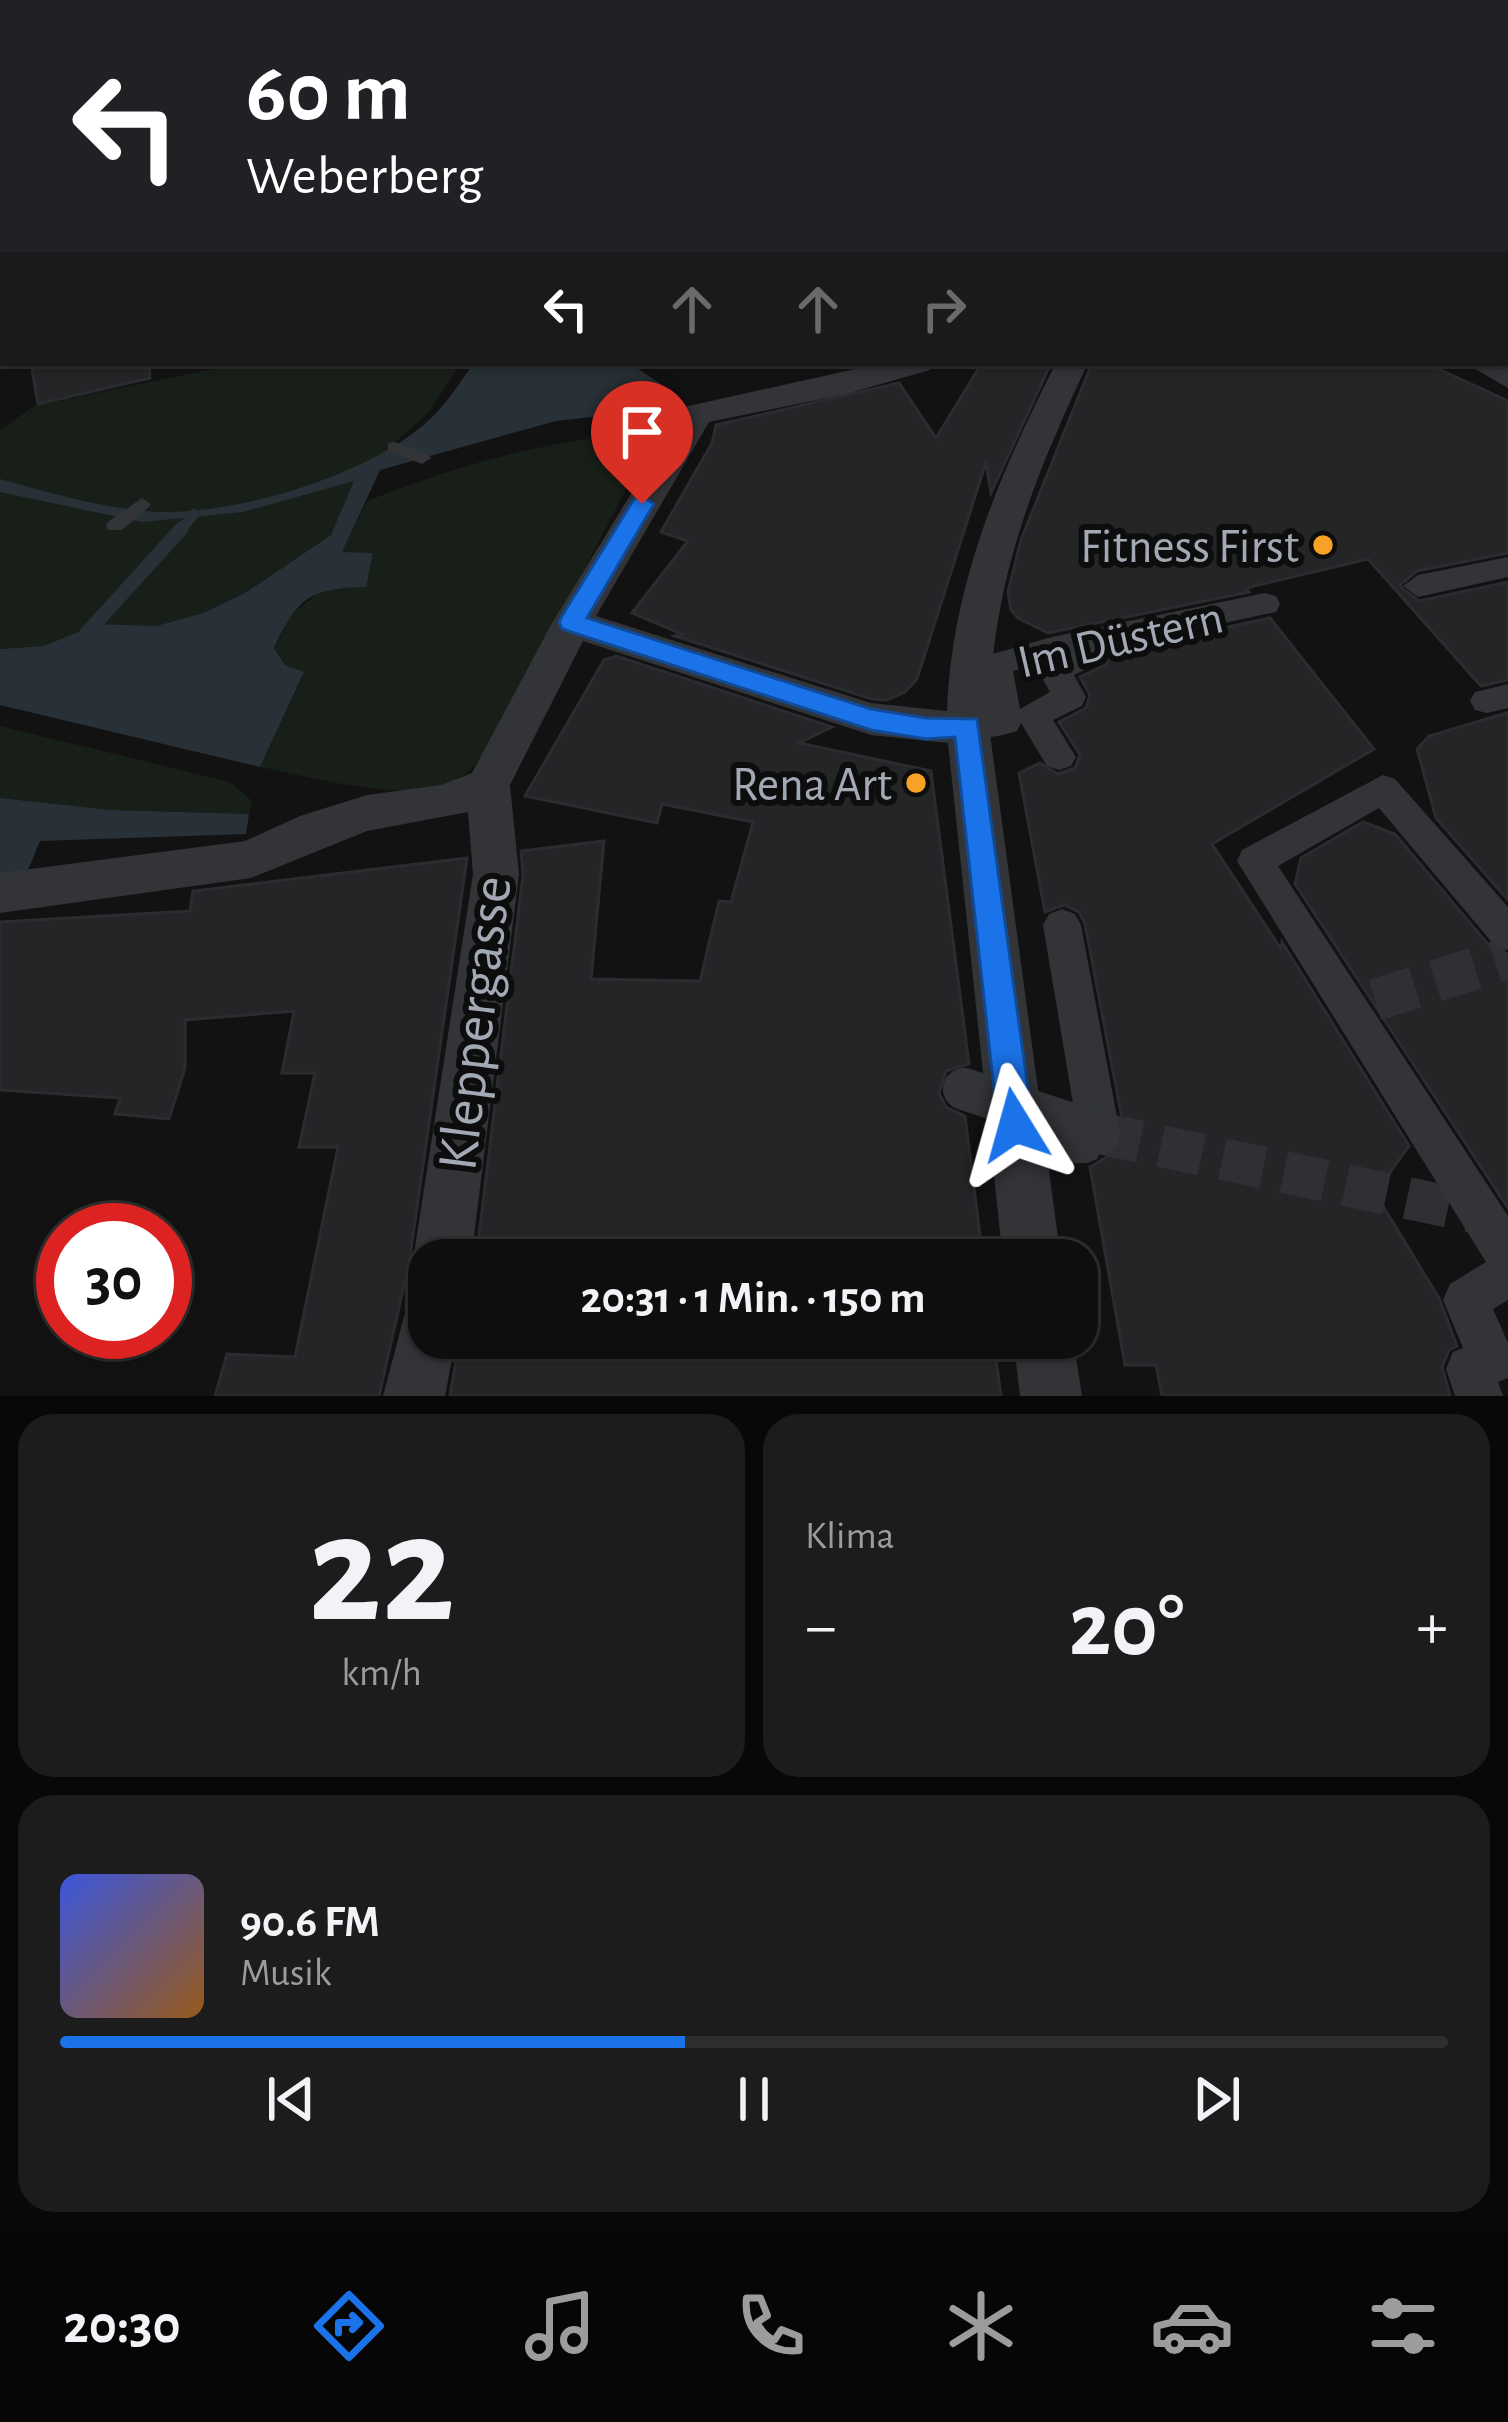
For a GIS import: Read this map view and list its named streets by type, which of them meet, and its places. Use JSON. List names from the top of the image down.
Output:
{
  "streets": {
    "street": ["Im Düstern", "Kleppergasse"]
  },
  "places": ["Fitness First", "Rena Art"],
  "page": {
    "turn": ["60 m", "Weberberg"],
    "limit": "30",
    "trip": "20:31 · 1 Min. · 150 m",
    "tile": [
      ["22", "km/h"],
      "Klima"
    ],
    "heat": ["−", "20°", "+"],
    "song": ["90.6 FM", "Musik"],
    "tabs": "20:30"
  }
}
